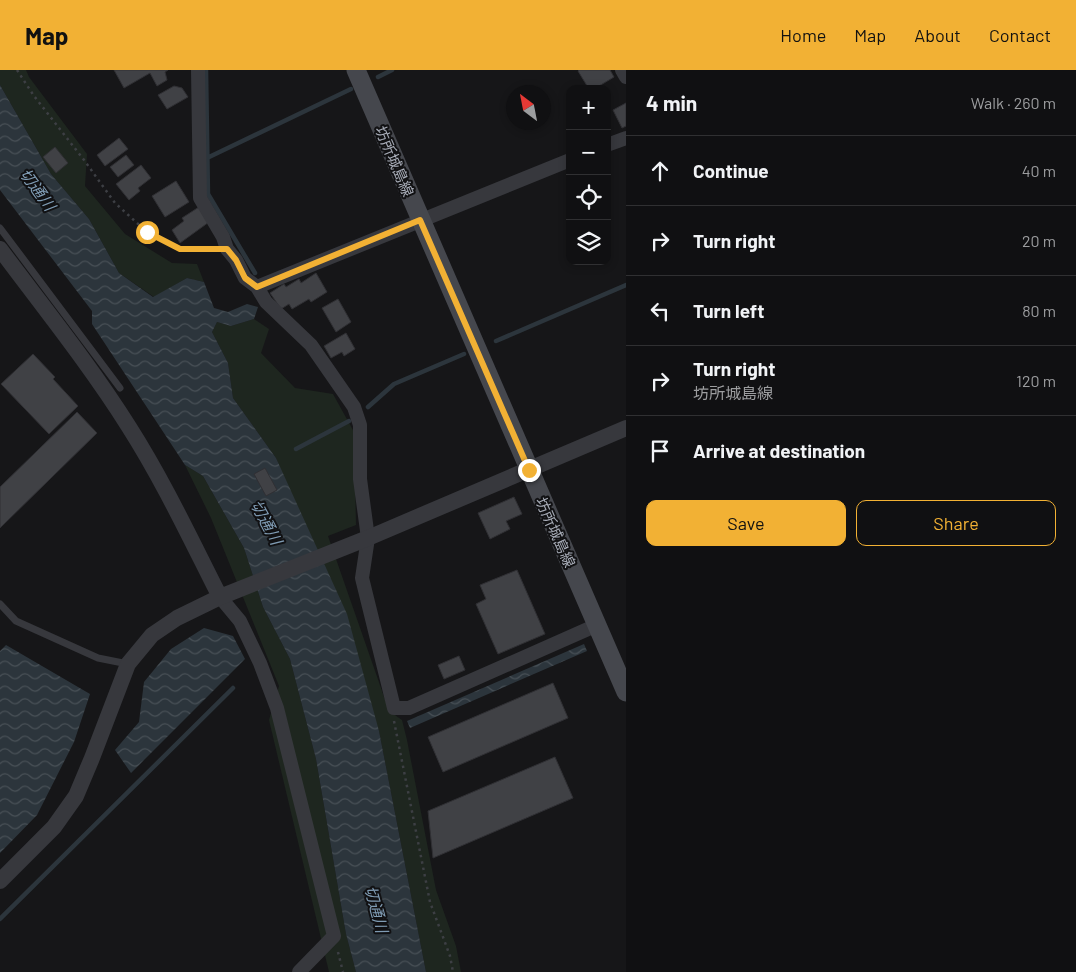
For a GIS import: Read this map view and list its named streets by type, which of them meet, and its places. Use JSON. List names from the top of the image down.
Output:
{
  "streets": {
    "main road": ["坊所城島線"]
  },
  "water": ["切通川"],
  "north": "top left",
  "page": {
    "header": "Map",
    "nav": [
      "Home",
      "Map",
      "About",
      "Contact"
    ],
    "heading": ["4 min", "Walk · 260 m"],
    "map_buttons": ["+", "−"],
    "list": [
      ["Continue", "40 m"],
      ["Turn right", "20 m"],
      ["Turn left", "80 m"],
      ["Turn right", "坊所城島線", "120 m"],
      "Arrive at destination"
    ],
    "buttons": ["Save", "Share"]
  }
}
